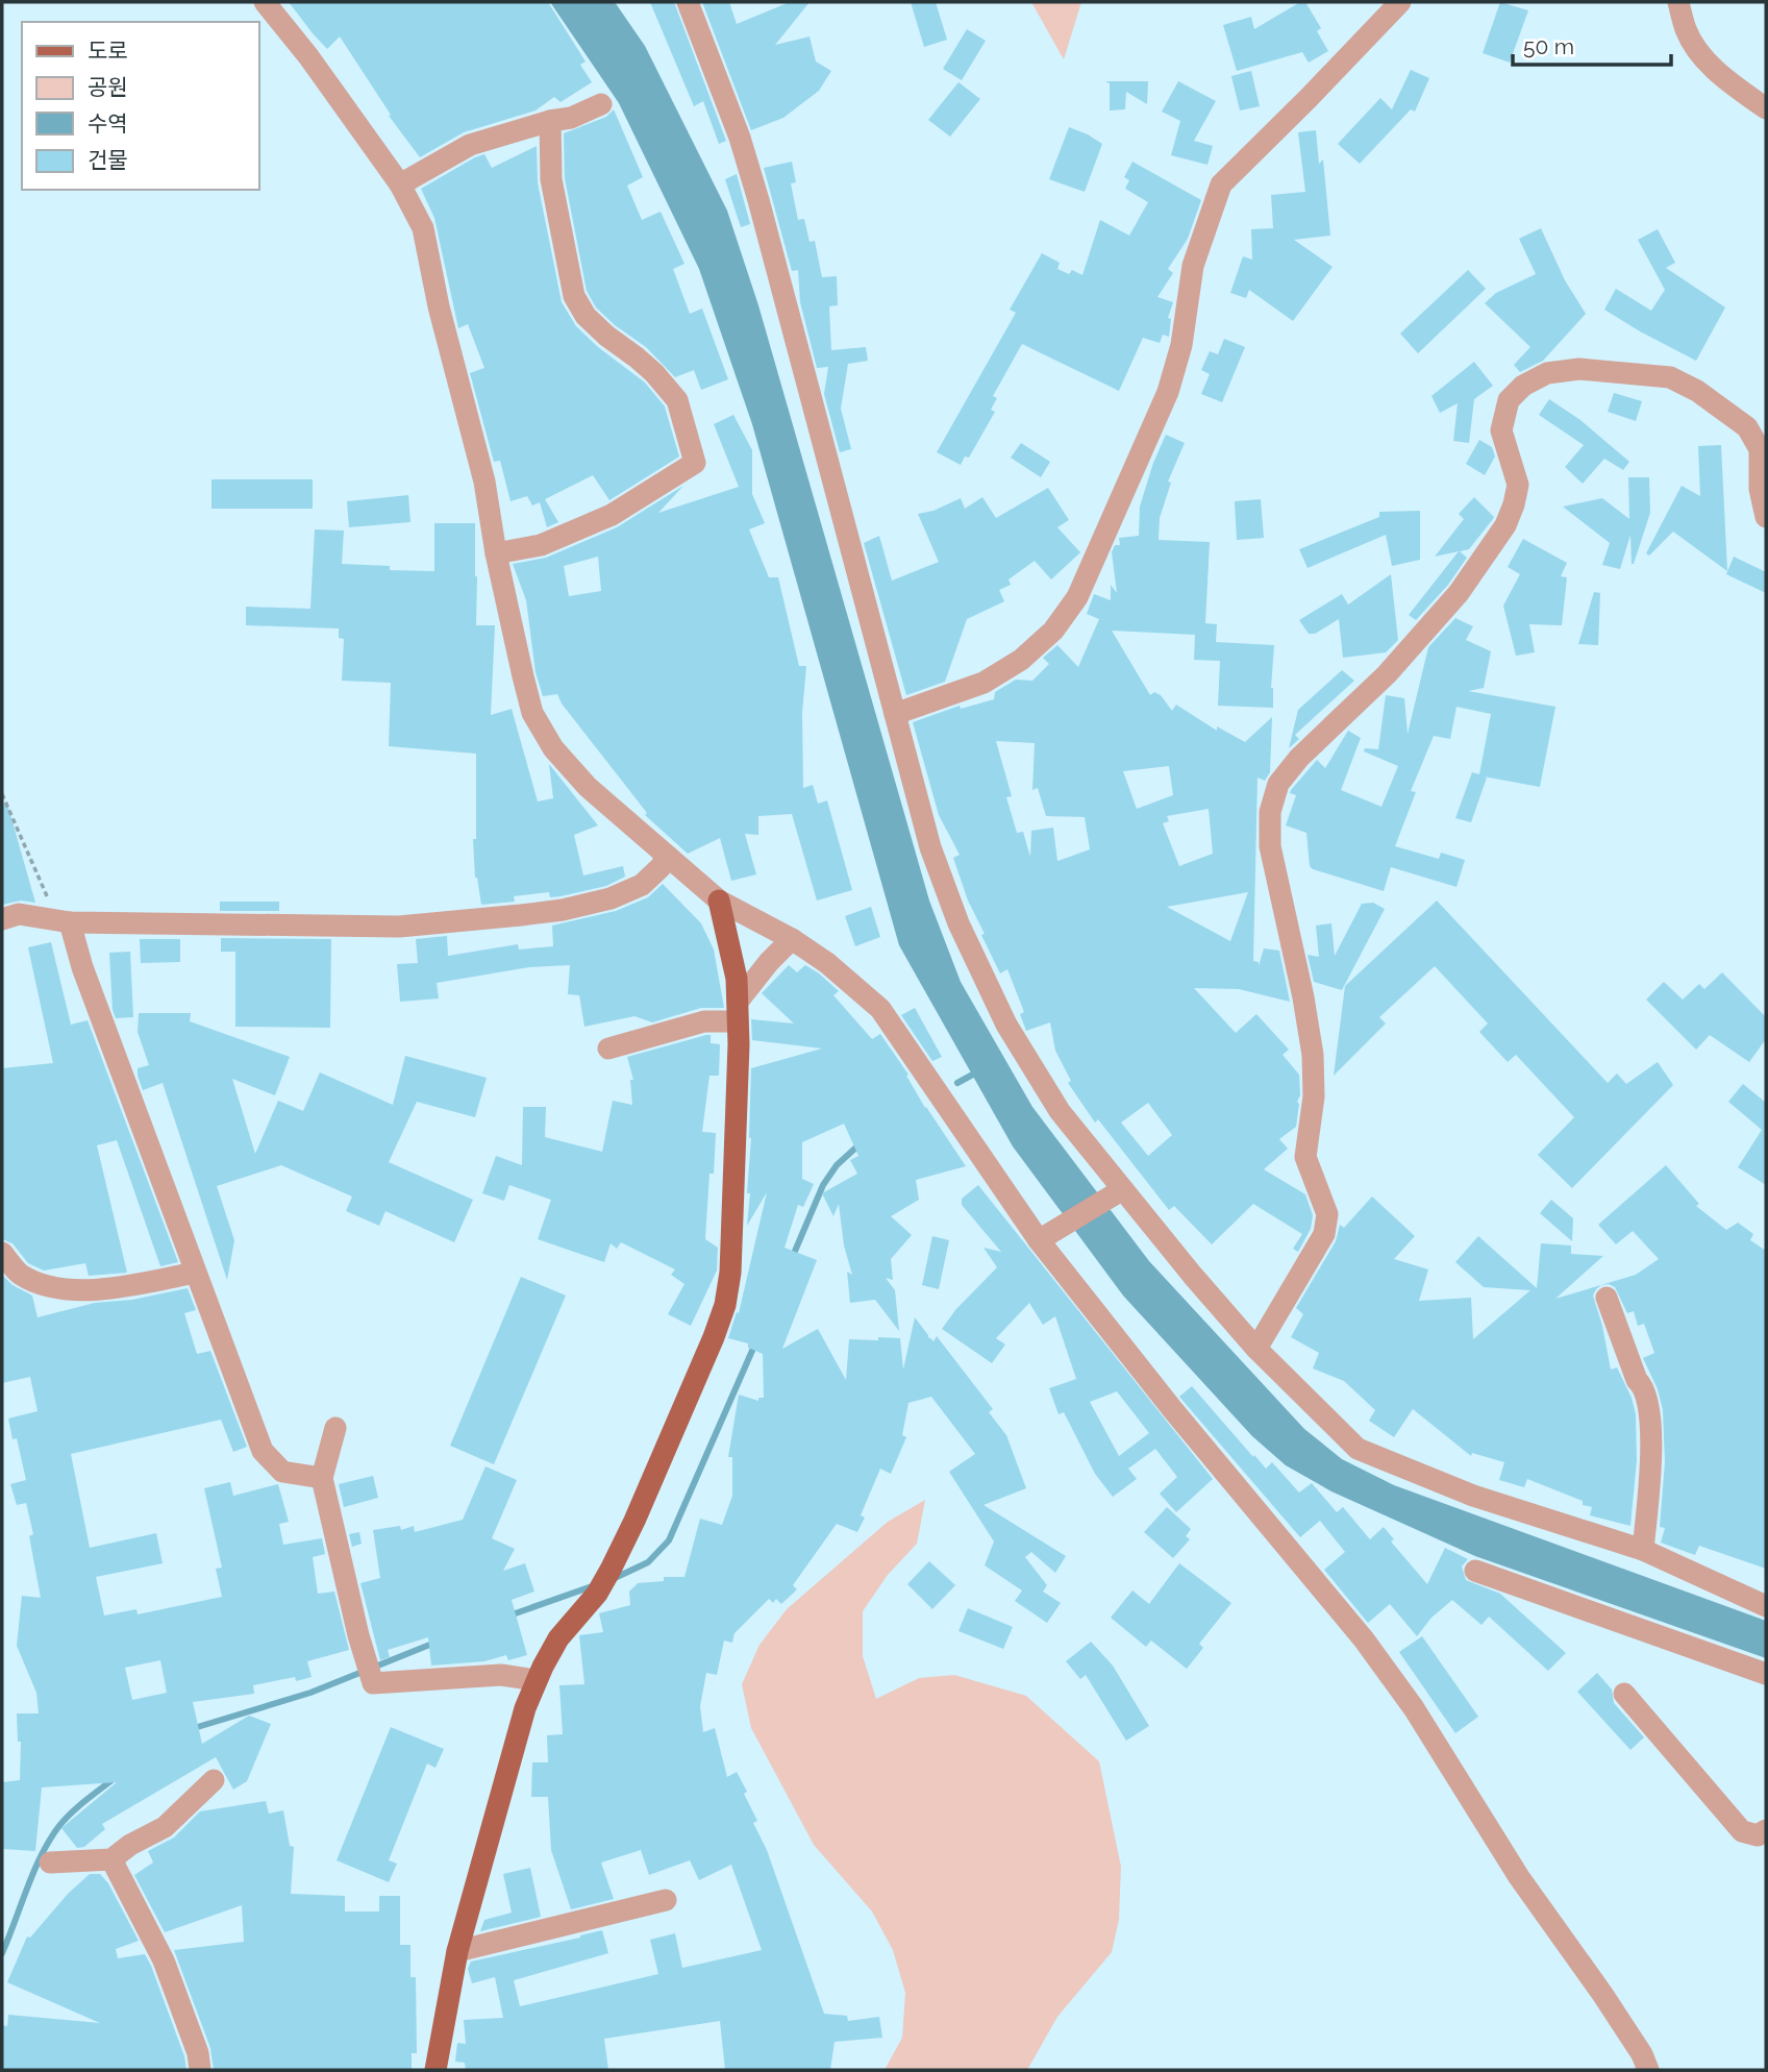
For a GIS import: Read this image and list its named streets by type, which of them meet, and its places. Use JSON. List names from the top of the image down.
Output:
{
  "legend": [
    "도로",
    "공원",
    "수역",
    "건물"
  ],
  "scale_bar": "50 m"
}
